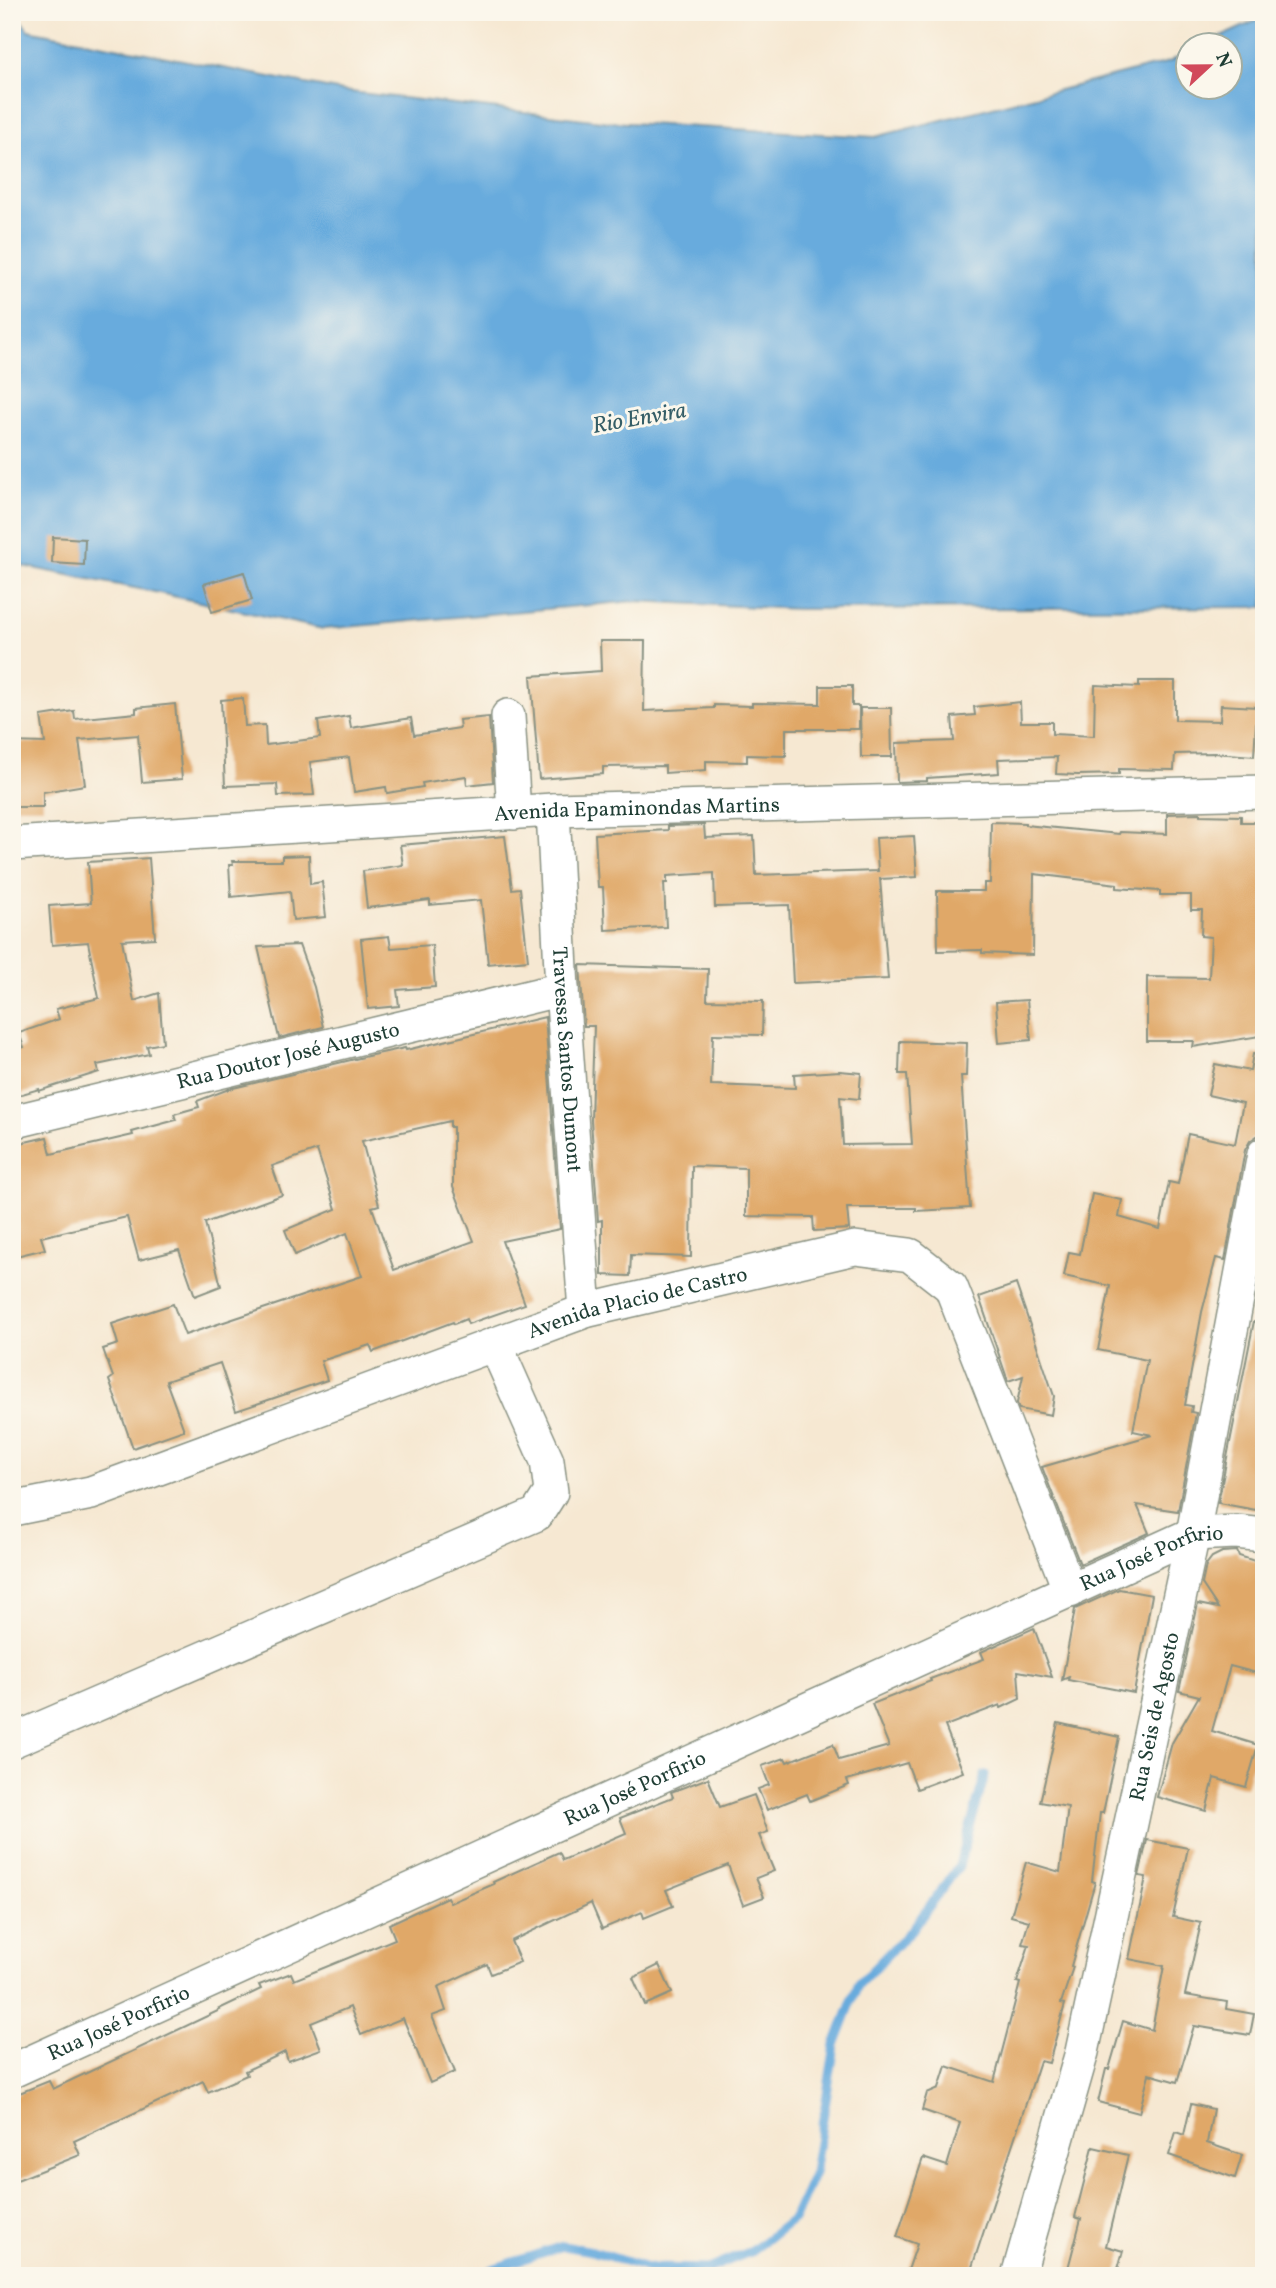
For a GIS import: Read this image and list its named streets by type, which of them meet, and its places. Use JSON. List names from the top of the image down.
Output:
{
  "streets": {
    "street": [
      "Avenida Epaminondas Martins",
      "Rua Doutor José Augusto",
      "Travessa Santos Dumont",
      "Avenida Placio de Castro",
      "Rua José Porfirio",
      "Rua Seis de Agosto"
    ]
  },
  "crossings": [
    ["Avenida Epaminondas Martins", "Travessa Santos Dumont"],
    ["Rua Doutor José Augusto", "Travessa Santos Dumont"],
    ["Travessa Santos Dumont", "Avenida Placio de Castro"],
    ["Avenida Placio de Castro", "Rua José Porfirio"],
    ["Rua José Porfirio", "Rua Seis de Agosto"]
  ],
  "water": ["Rio Envira"],
  "north": "right"
}
